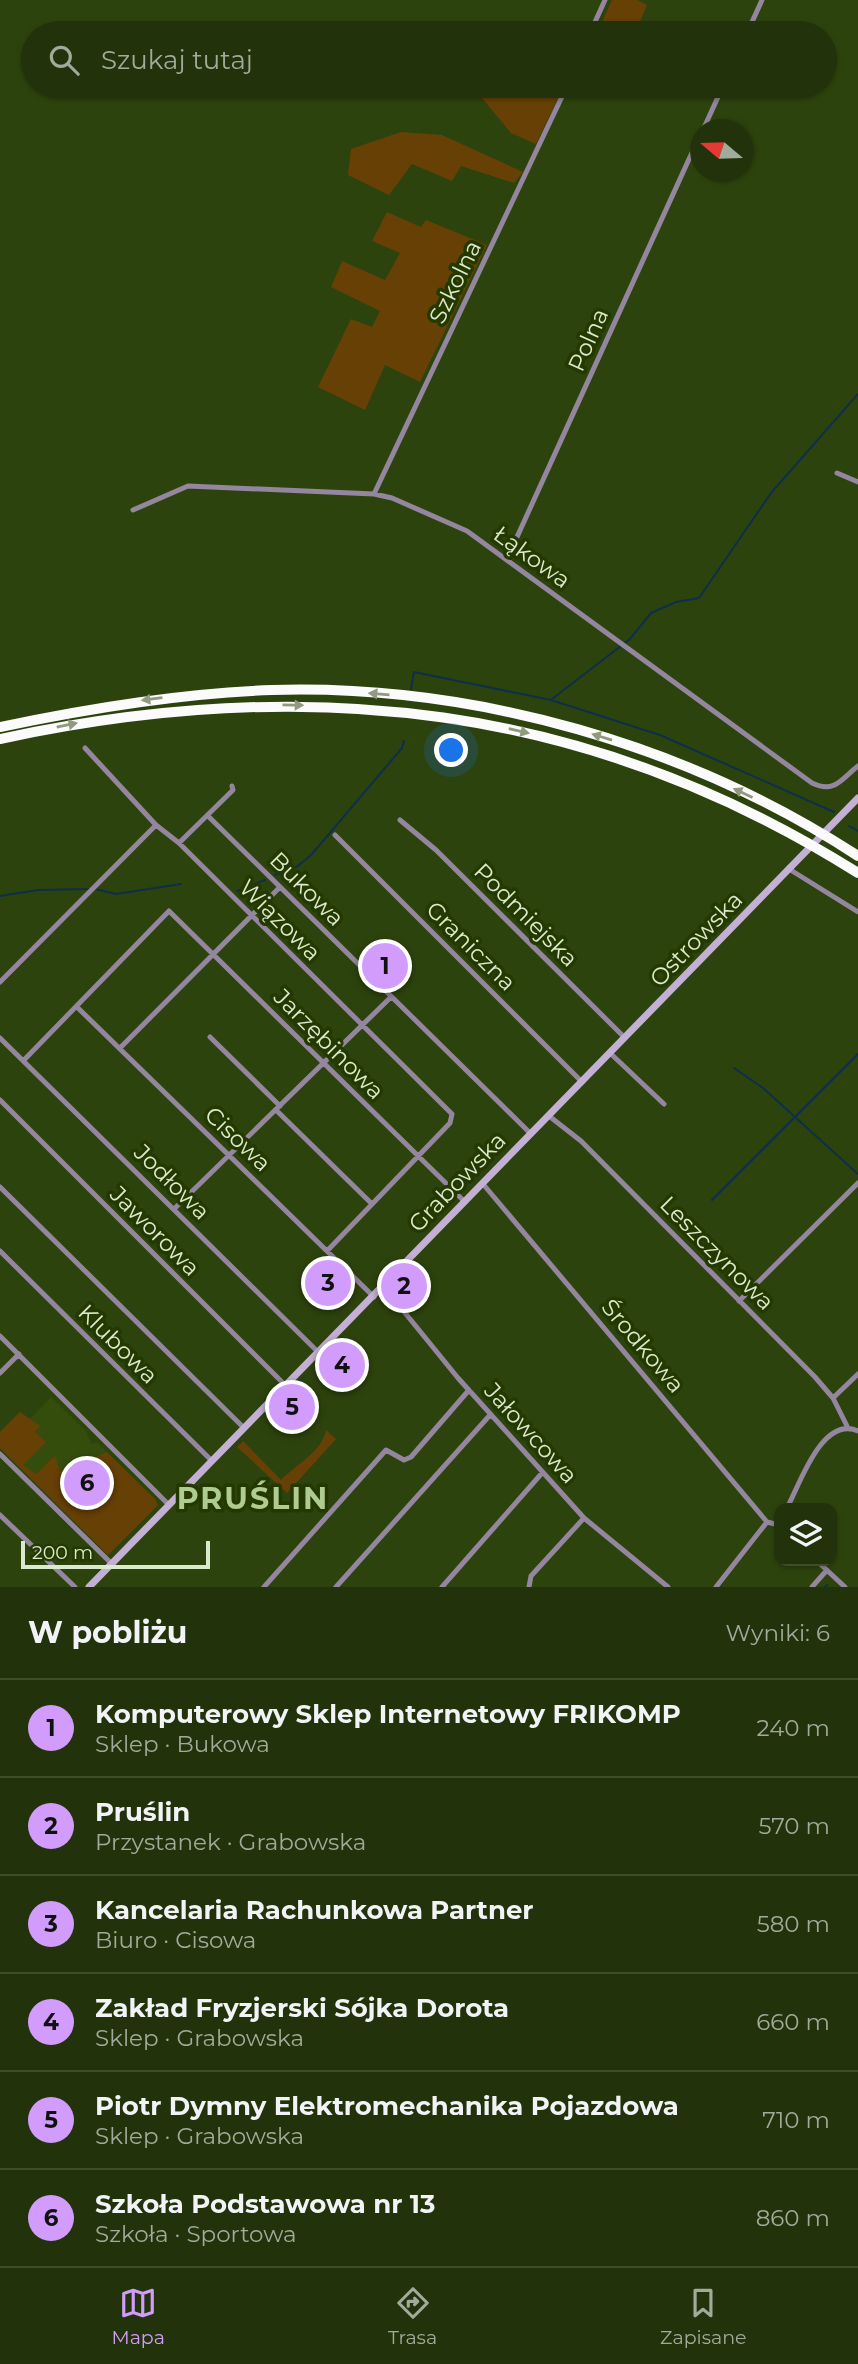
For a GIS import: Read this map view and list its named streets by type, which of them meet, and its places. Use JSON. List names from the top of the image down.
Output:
{
  "streets": {
    "street": [
      "Szkolna",
      "Polna",
      "Łąkowa",
      "Bukowa",
      "Podmiejska",
      "Wiązowa",
      "Ostrowska",
      "Graniczna",
      "Jarzębinowa",
      "Cisowa",
      "Jodłowa",
      "Grabowska",
      "Jaworowa",
      "Leszczynowa",
      "Klubowa",
      "Środkowa",
      "Jałowcowa"
    ]
  },
  "crossings": [
    ["Szkolna", "Łąkowa"],
    ["Polna", "Łąkowa"],
    ["Bukowa", "Grabowska"],
    ["Podmiejska", "Ostrowska"],
    ["Wiązowa", "Jarzębinowa"],
    ["Ostrowska", "Graniczna"],
    ["Ostrowska", "Grabowska"],
    ["Jarzębinowa", "Cisowa"],
    ["Jarzębinowa", "Grabowska"],
    ["Cisowa", "Grabowska"],
    ["Jodłowa", "Grabowska"],
    ["Grabowska", "Jaworowa"],
    ["Grabowska", "Leszczynowa"],
    ["Grabowska", "Klubowa"],
    ["Grabowska", "Środkowa"],
    ["Grabowska", "Jałowcowa"]
  ],
  "districts": ["PRUŚLIN"],
  "scale_bar": "200 m",
  "north": "left",
  "page": {
    "search": "Szukaj tutaj",
    "pins": [
      "1",
      "3",
      "2",
      "4",
      "5",
      "6"
    ],
    "scale": "200 m",
    "heading": ["W pobliżu", "Wyniki: 6"],
    "list": [
      {
        "mark": "1",
        "name": "Komputerowy Sklep Internetowy FRIKOMP",
        "note": "Sklep · Bukowa",
        "value": "240 m"
      },
      {
        "mark": "2",
        "name": "Pruślin",
        "note": "Przystanek · Grabowska",
        "value": "570 m"
      },
      {
        "mark": "3",
        "name": "Kancelaria Rachunkowa Partner",
        "note": "Biuro · Cisowa",
        "value": "580 m"
      },
      {
        "mark": "4",
        "name": "Zakład Fryzjerski Sójka Dorota",
        "note": "Sklep · Grabowska",
        "value": "660 m"
      },
      {
        "mark": "5",
        "name": "Piotr Dymny Elektromechanika Pojazdowa",
        "note": "Sklep · Grabowska",
        "value": "710 m"
      },
      {
        "mark": "6",
        "name": "Szkoła Podstawowa nr 13",
        "note": "Szkoła · Sportowa",
        "value": "860 m"
      }
    ],
    "nav": ["Mapa", "Trasa", "Zapisane"]
  }
}
